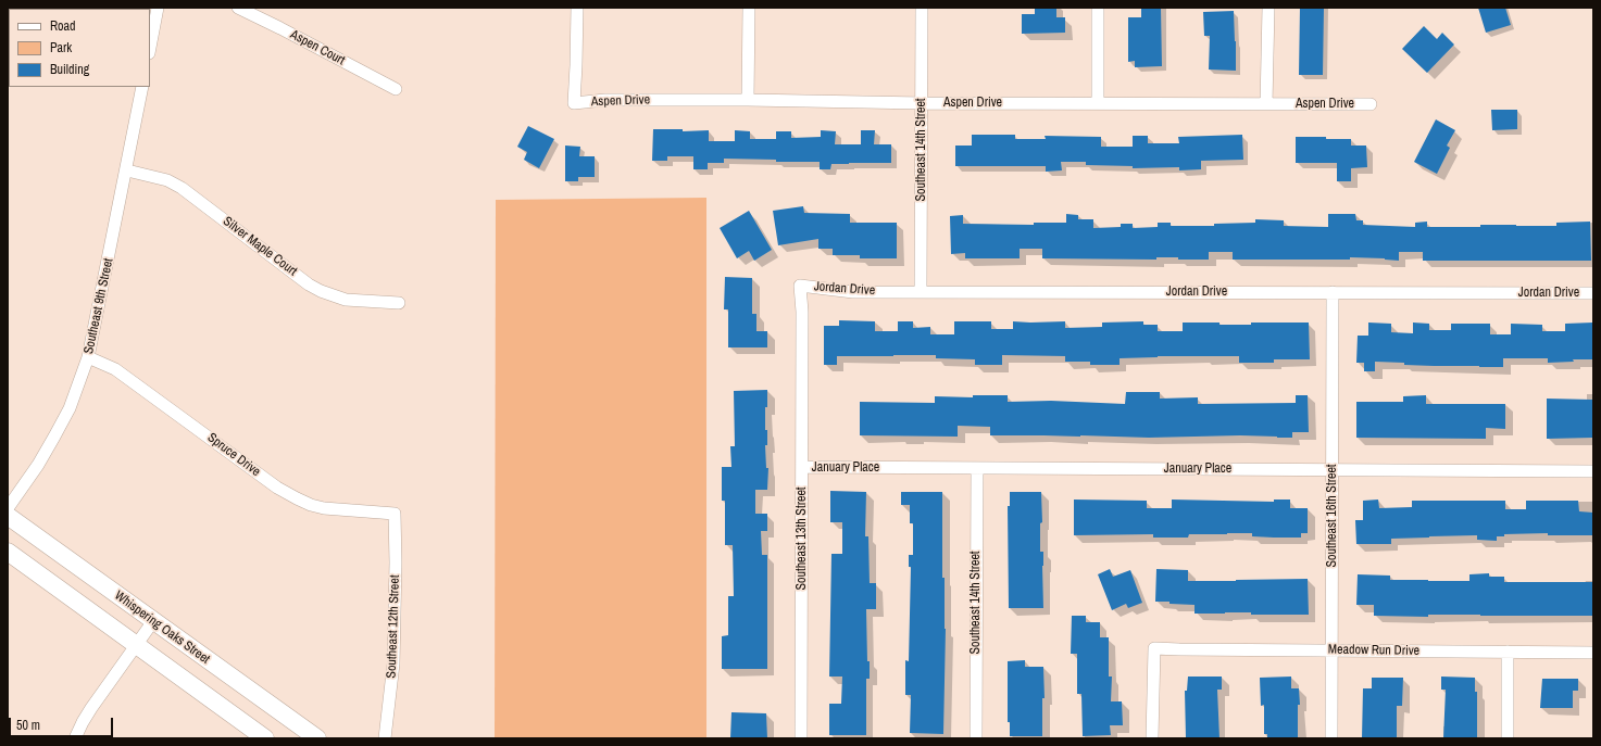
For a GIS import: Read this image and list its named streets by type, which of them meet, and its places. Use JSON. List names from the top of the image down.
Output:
{
  "streets": {
    "street": [
      "Aspen Court",
      "Aspen Drive",
      "Southeast 14th Street",
      "Silver Maple Court",
      "Jordan Drive",
      "Southeast 9th Street",
      "Spruce Drive",
      "January Place",
      "Southeast 16th Street",
      "Southeast 13th Street",
      "Southeast 12th Street",
      "Whispering Oaks Street",
      "Meadow Run Drive"
    ]
  },
  "crossings": [
    ["Aspen Drive", "Southeast 14th Street"],
    ["Southeast 14th Street", "Jordan Drive"],
    ["Southeast 14th Street", "January Place"],
    ["Silver Maple Court", "Southeast 9th Street"],
    ["Jordan Drive", "Southeast 16th Street"],
    ["Jordan Drive", "Southeast 13th Street"],
    ["Southeast 9th Street", "Spruce Drive"],
    ["Spruce Drive", "Southeast 12th Street"],
    ["January Place", "Southeast 16th Street"],
    ["January Place", "Southeast 13th Street"],
    ["Southeast 16th Street", "Meadow Run Drive"]
  ],
  "legend": ["Road", "Park", "Building"],
  "scale_bar": "50 m"
}
